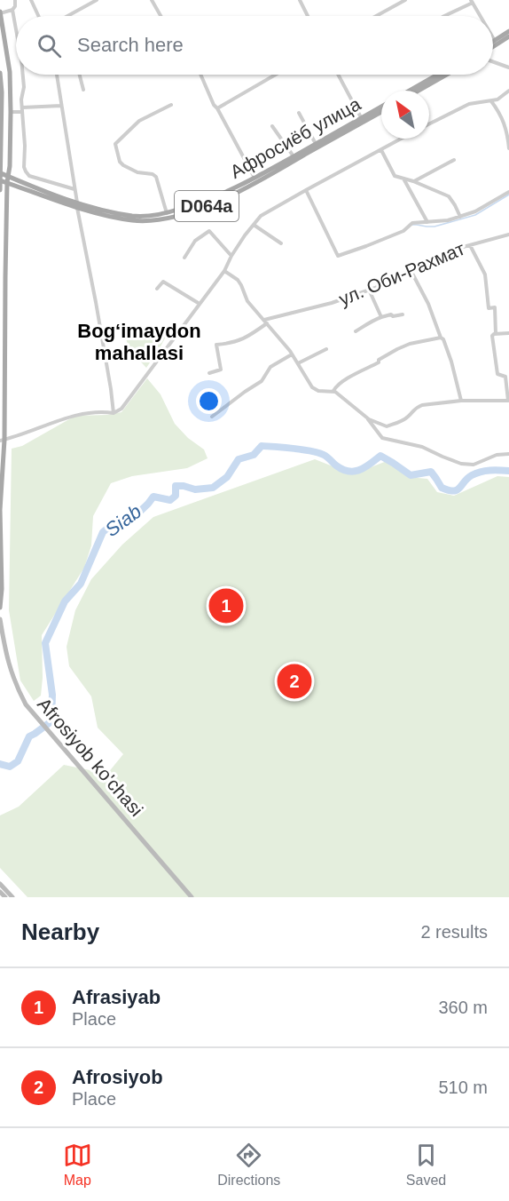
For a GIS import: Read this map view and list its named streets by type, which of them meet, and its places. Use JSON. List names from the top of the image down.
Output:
{
  "streets": {
    "main road": ["Афросиёб улица", "D064a"],
    "street": ["ул. Оби-Рахмат", "Afrosiyob ko'chasi"]
  },
  "districts": ["Bog‘imaydon mahallasi"],
  "water": ["Siab"],
  "north": "top left",
  "page": {
    "search": "Search here",
    "pins": ["1", "2"],
    "heading": ["Nearby", "2 results"],
    "list": [
      {
        "mark": "1",
        "name": "Afrasiyab",
        "note": "Place",
        "value": "360 m"
      },
      {
        "mark": "2",
        "name": "Afrosiyob",
        "note": "Place",
        "value": "510 m"
      }
    ],
    "nav": ["Map", "Directions", "Saved"]
  }
}
